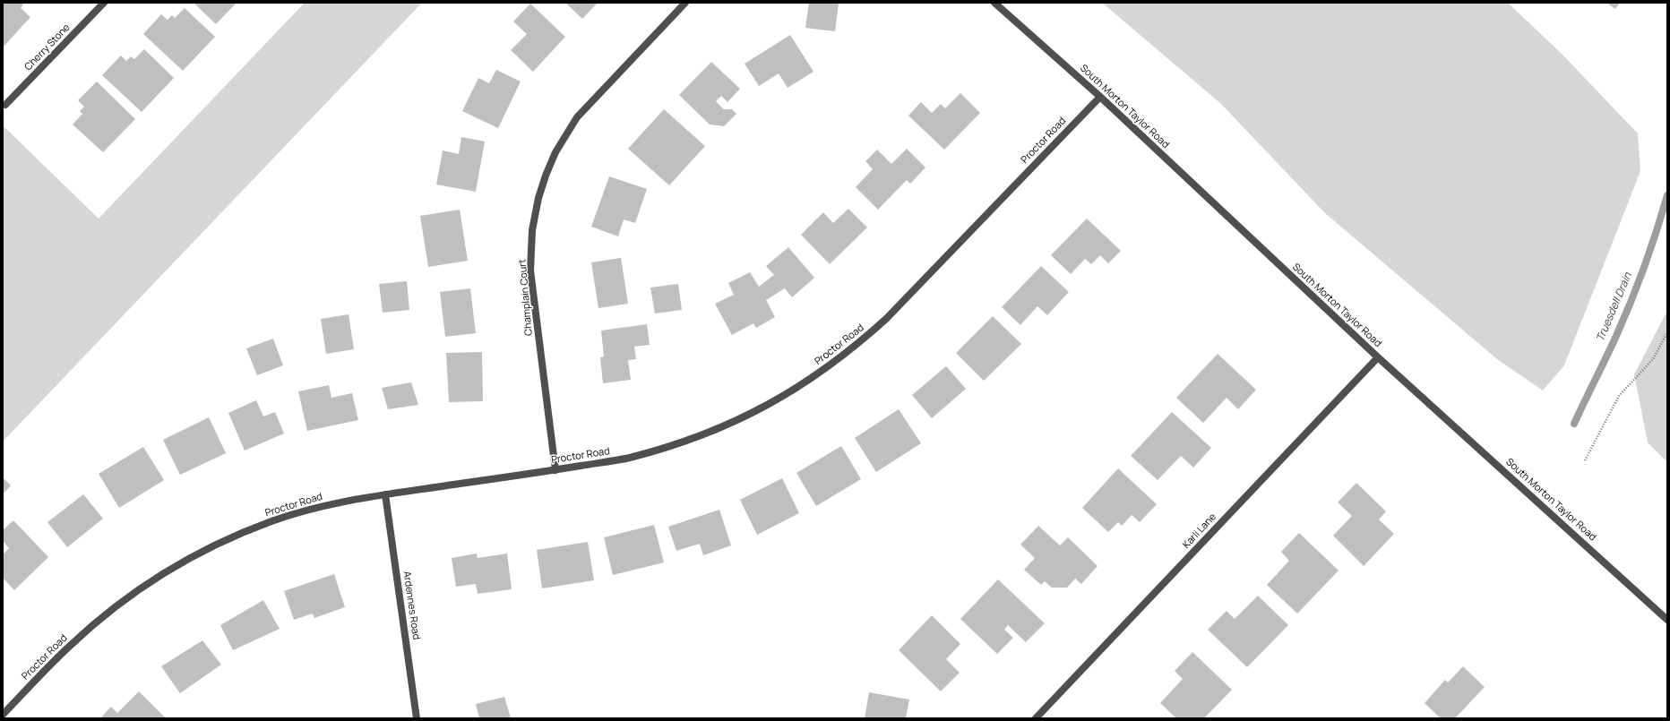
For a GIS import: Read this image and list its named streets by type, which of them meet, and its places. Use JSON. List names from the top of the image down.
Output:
{
  "streets": {
    "street": [
      "Cherry Stone",
      "South Morton Taylor Road",
      "Proctor Road",
      "Champlain Court",
      "Karli Lane",
      "Ardennes Road"
    ]
  },
  "crossings": [
    ["South Morton Taylor Road", "Proctor Road"],
    ["South Morton Taylor Road", "Karli Lane"],
    ["Proctor Road", "Champlain Court"],
    ["Proctor Road", "Ardennes Road"]
  ],
  "water": ["Truesdell Drain"]
}
